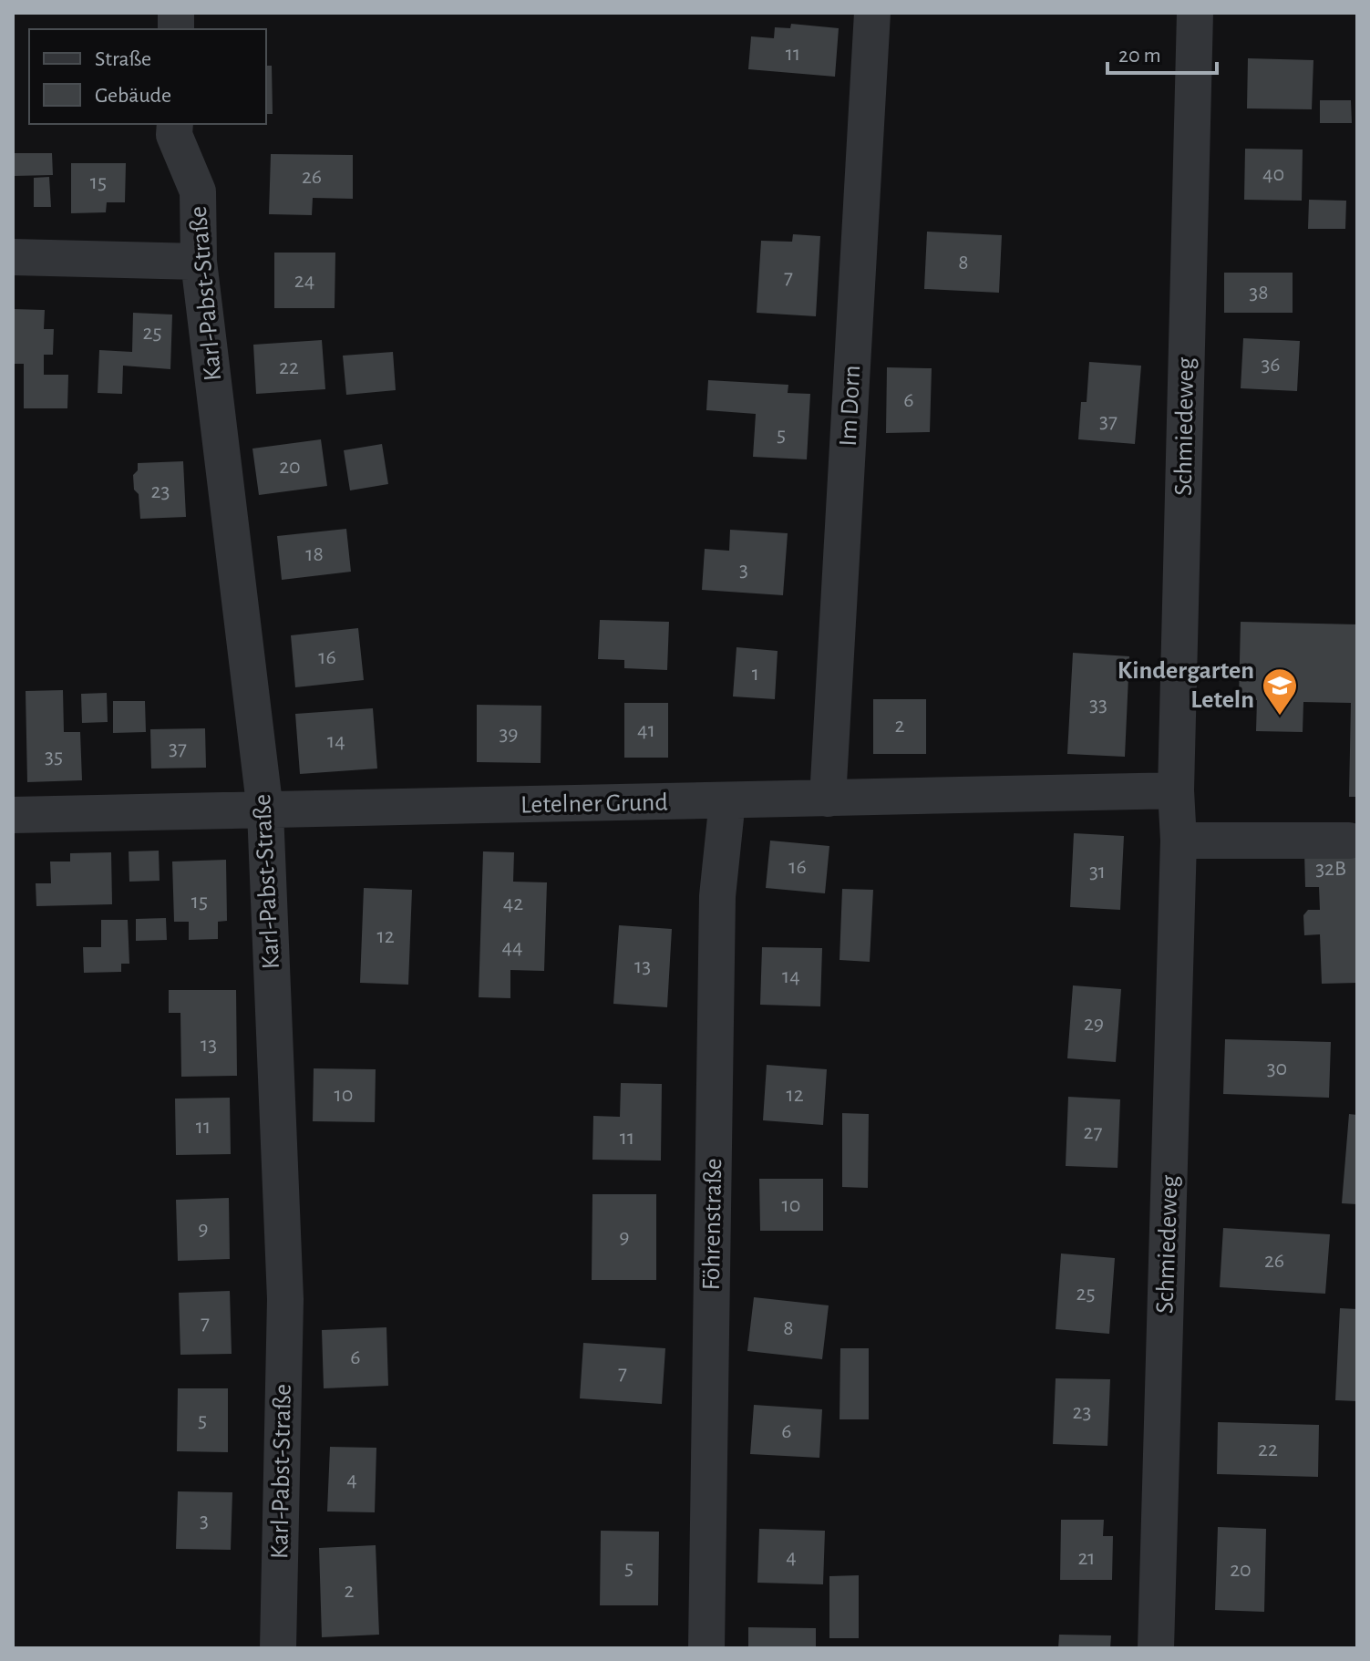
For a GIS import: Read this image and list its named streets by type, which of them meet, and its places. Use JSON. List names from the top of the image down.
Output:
{
  "streets": {
    "street": [
      "Karl-Pabst-Straße",
      "Im Dorn",
      "Schmiedeweg",
      "Letelner Grund",
      "Föhrenstraße"
    ]
  },
  "crossings": [
    ["Karl-Pabst-Straße", "Letelner Grund"],
    ["Im Dorn", "Letelner Grund"],
    ["Schmiedeweg", "Letelner Grund"],
    ["Letelner Grund", "Föhrenstraße"]
  ],
  "places": {
    "school or university": ["Kindergarten Leteln"]
  },
  "house_numbers": [
    "11",
    "40",
    "26",
    "15",
    "8",
    "7",
    "24",
    "38",
    "25",
    "36",
    "22",
    "6",
    "37",
    "5",
    "20",
    "23",
    "18",
    "3",
    "16",
    "1",
    "33",
    "2",
    "41",
    "39",
    "14",
    "37",
    "35",
    "16",
    "32B",
    "31",
    "15",
    "42",
    "12",
    "44",
    "13",
    "14",
    "29",
    "13",
    "30",
    "10",
    "12",
    "11",
    "27",
    "11",
    "10",
    "9",
    "9",
    "26",
    "25",
    "7",
    "8",
    "6",
    "7",
    "23",
    "5",
    "6",
    "22",
    "4",
    "3",
    "4",
    "21",
    "5",
    "20",
    "2"
  ],
  "legend": ["Straße", "Gebäude"],
  "scale_bar": "20 m"
}
